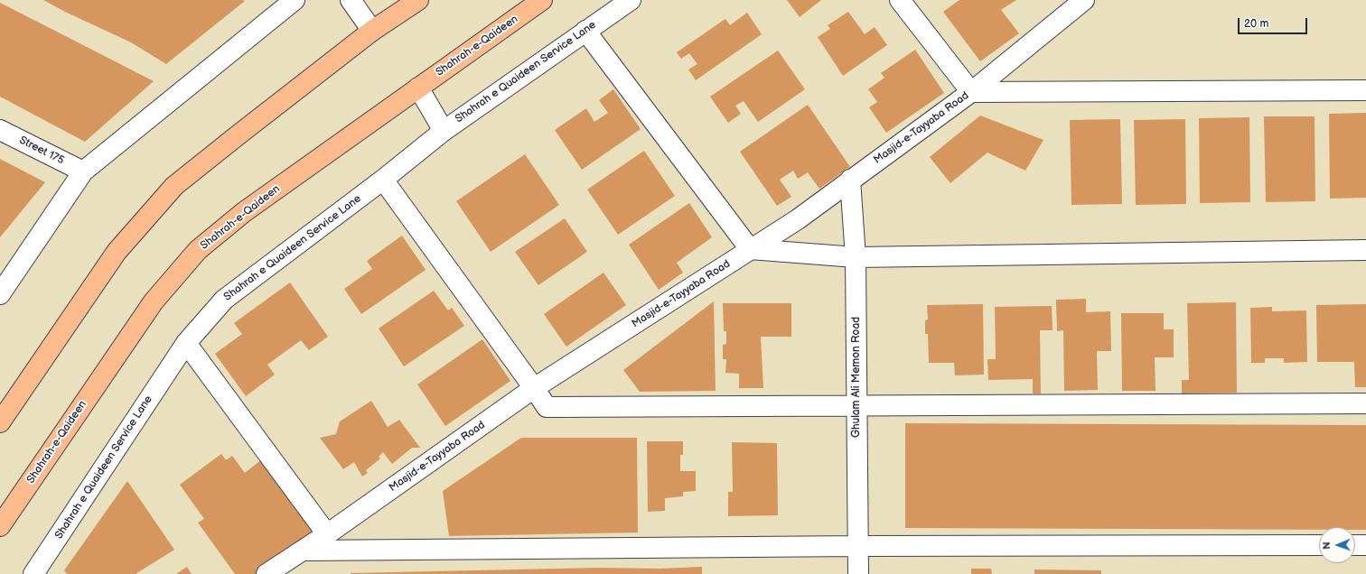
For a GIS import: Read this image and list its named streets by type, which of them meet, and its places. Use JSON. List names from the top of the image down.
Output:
{
  "streets": {
    "main road": ["Shahrah-e-Qaideen"],
    "street": [
      "Shahrah e Quaideen Service Lane",
      "Masjid-e-Tayyaba Road",
      "Street 175",
      "Ghulam Ali Memon Road"
    ]
  },
  "crossings": [
    ["Masjid-e-Tayyaba Road", "Ghulam Ali Memon Road"]
  ],
  "scale_bar": "20 m",
  "north": "left"
}
